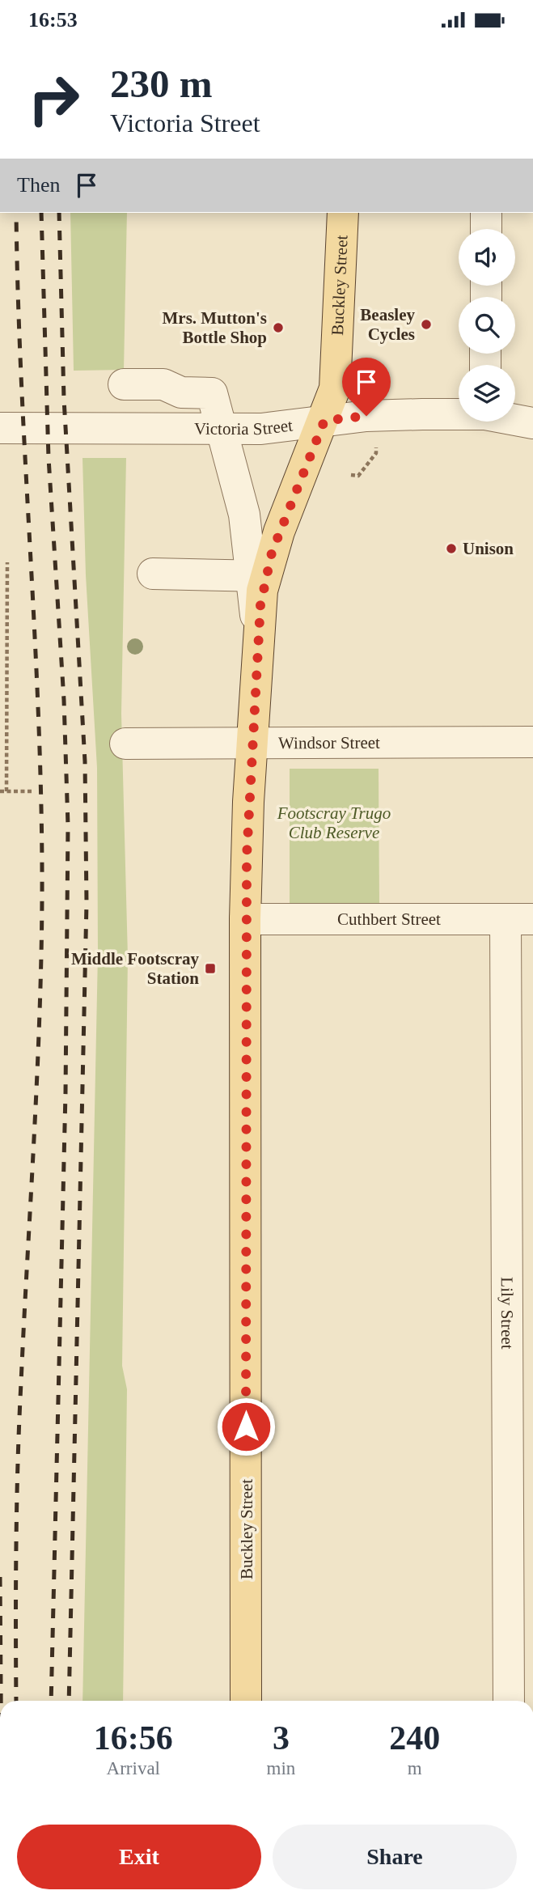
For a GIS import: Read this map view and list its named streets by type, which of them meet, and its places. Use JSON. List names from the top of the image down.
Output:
{
  "streets": {
    "main road": ["Buckley Street"],
    "street": [
      "Victoria Street",
      "Windsor Street",
      "Cuthbert Street",
      "Lily Street"
    ]
  },
  "crossings": [
    ["Buckley Street", "Victoria Street"],
    ["Buckley Street", "Windsor Street"],
    ["Buckley Street", "Cuthbert Street"],
    ["Cuthbert Street", "Lily Street"]
  ],
  "parks": ["Footscray Trugo Club Reserve"],
  "places": {
    "other": ["Beasley Cycles", "Mrs. Mutton's Bottle Shop", "Unison"],
    "transit": ["Middle Footscray Station"]
  },
  "page": {
    "status": "16:53",
    "turn": ["230 m", "Victoria Street"],
    "then": "Then",
    "eta": [
      "16:56",
      "Arrival",
      "3",
      "min",
      "240",
      "m"
    ],
    "buttons": ["Exit", "Share"]
  }
}
